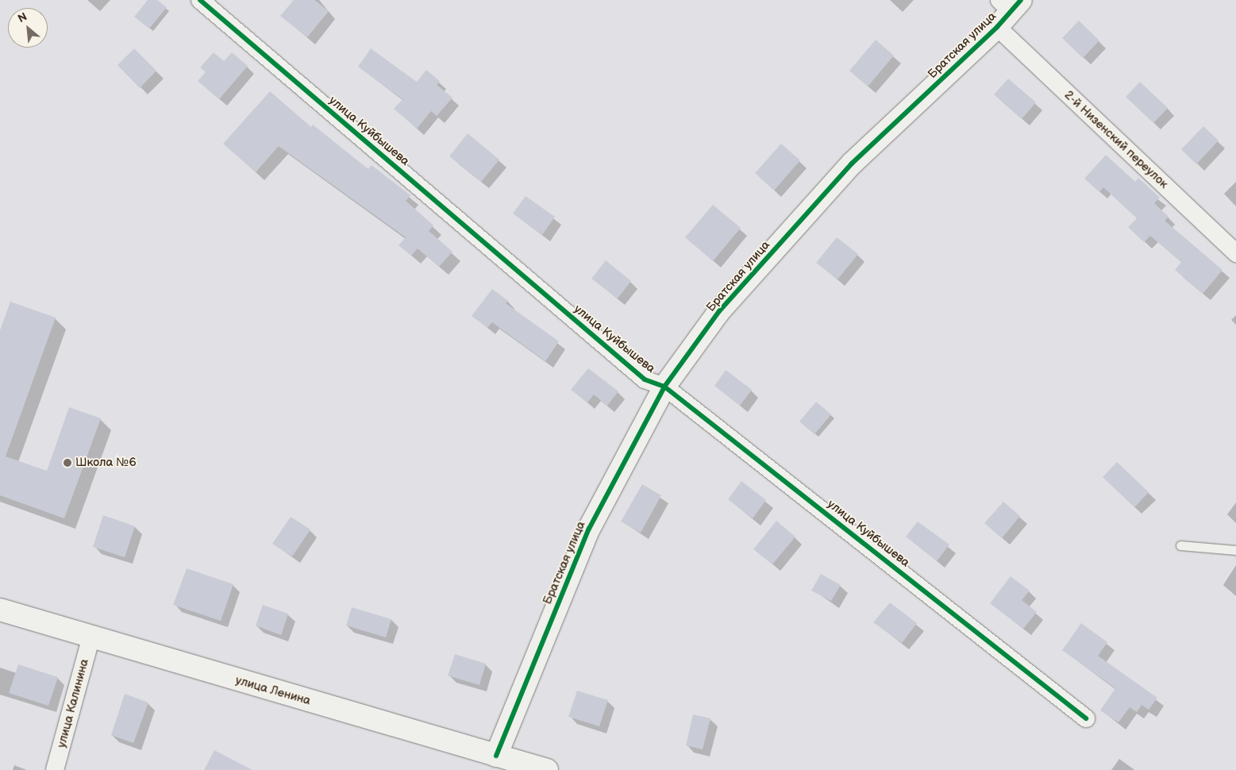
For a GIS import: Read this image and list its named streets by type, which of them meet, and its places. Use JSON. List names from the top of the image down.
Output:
{
  "streets": {
    "street": [
      "Братская улица",
      "улица Куйбышева",
      "2-й Низенский переулок",
      "улица Ленина",
      "улица Калинина"
    ]
  },
  "crossings": [
    ["Братская улица", "улица Куйбышева"],
    ["Братская улица", "2-й Низенский переулок"],
    ["Братская улица", "улица Ленина"],
    ["улица Ленина", "улица Калинина"]
  ],
  "places": ["Школа №6"],
  "north": "top left"
}
